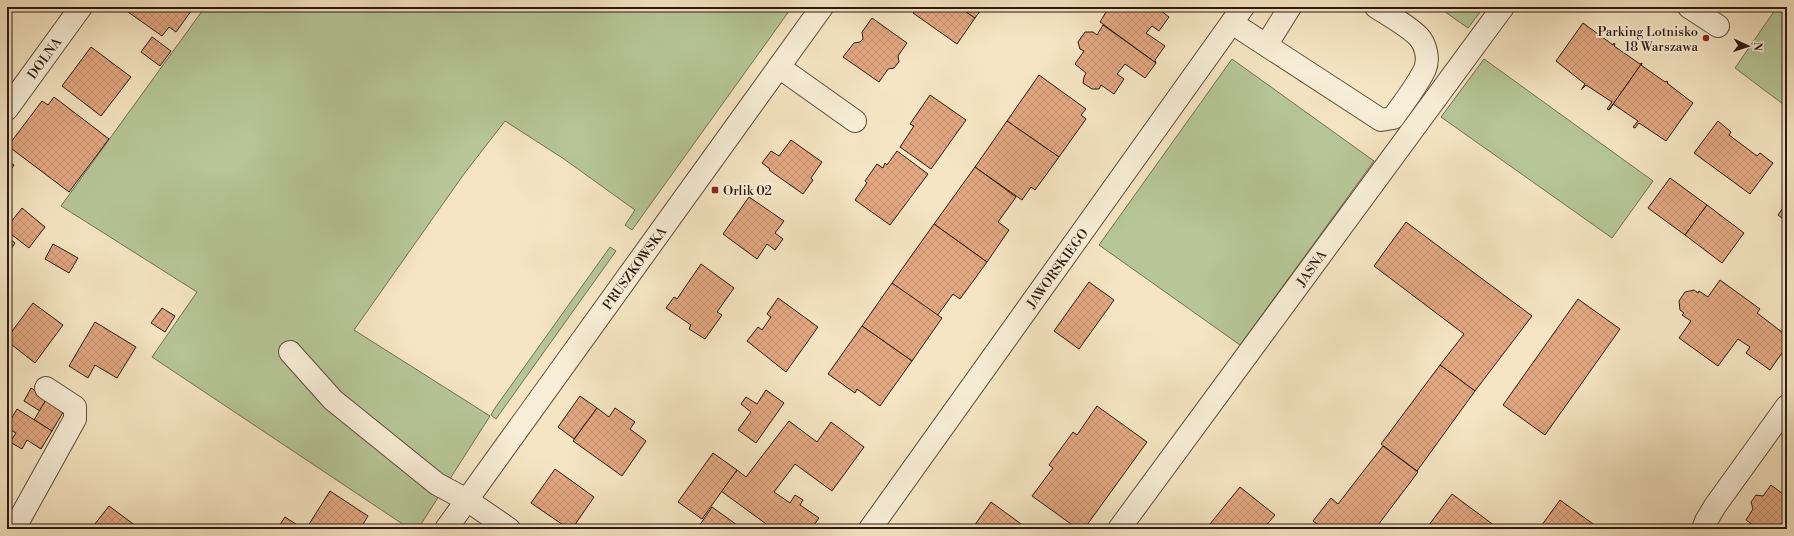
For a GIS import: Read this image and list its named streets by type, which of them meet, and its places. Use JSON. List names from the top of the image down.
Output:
{
  "streets": {
    "street": [
      "DOLNA",
      "PRUSZKOWSKA",
      "JAWORSKIEGO",
      "JASNA"
    ]
  },
  "places": {
    "other": ["Parking Lotnisko 18 Warszawa"],
    "transit": ["Orlik 02"]
  },
  "north": "right"
}
